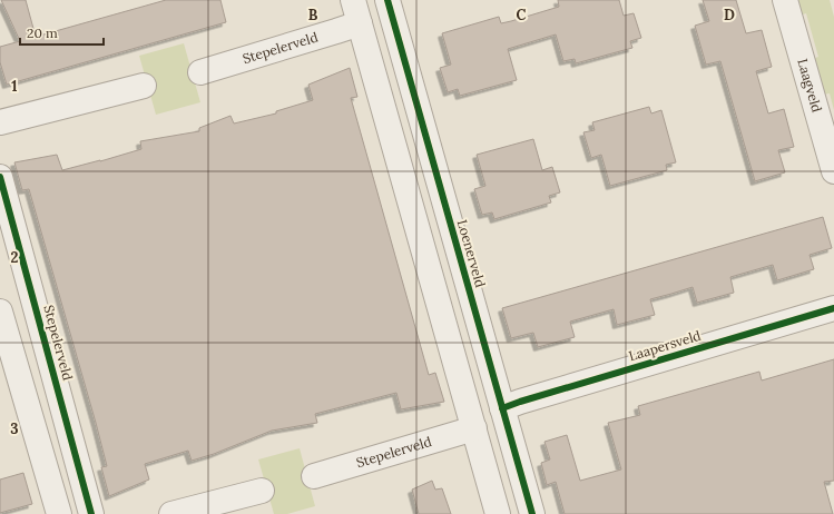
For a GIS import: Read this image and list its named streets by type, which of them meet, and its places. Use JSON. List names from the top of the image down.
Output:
{
  "streets": {
    "street": [
      "Stepelerveld",
      "Laagveld",
      "Loenerveld",
      "Laapersveld"
    ]
  },
  "crossings": [
    ["Loenerveld", "Laapersveld"]
  ],
  "scale_bar": "20 m",
  "grid": {
    "columns": ["B", "C", "D"],
    "rows": ["1", "2", "3"]
  }
}
